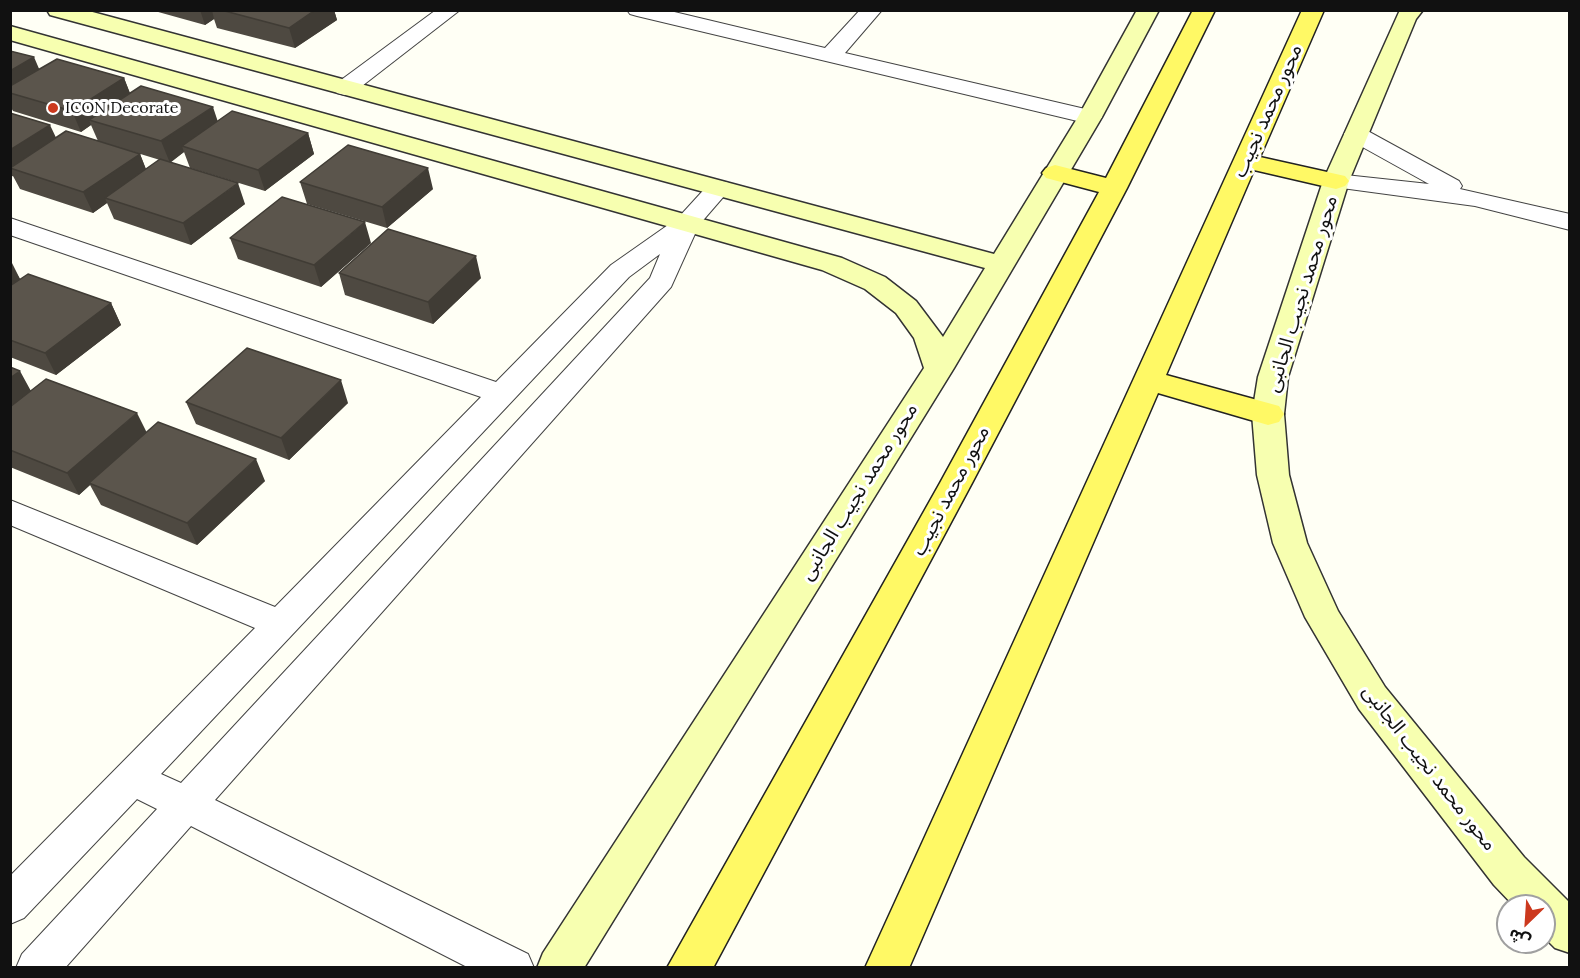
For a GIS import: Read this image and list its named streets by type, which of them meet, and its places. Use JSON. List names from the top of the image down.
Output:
{
  "streets": {
    "main road": ["محور محمد نجيب"],
    "street": ["محور محمد نجيب الجانبى"]
  },
  "places": ["ICON Decorate"],
  "north": "bottom left"
}
